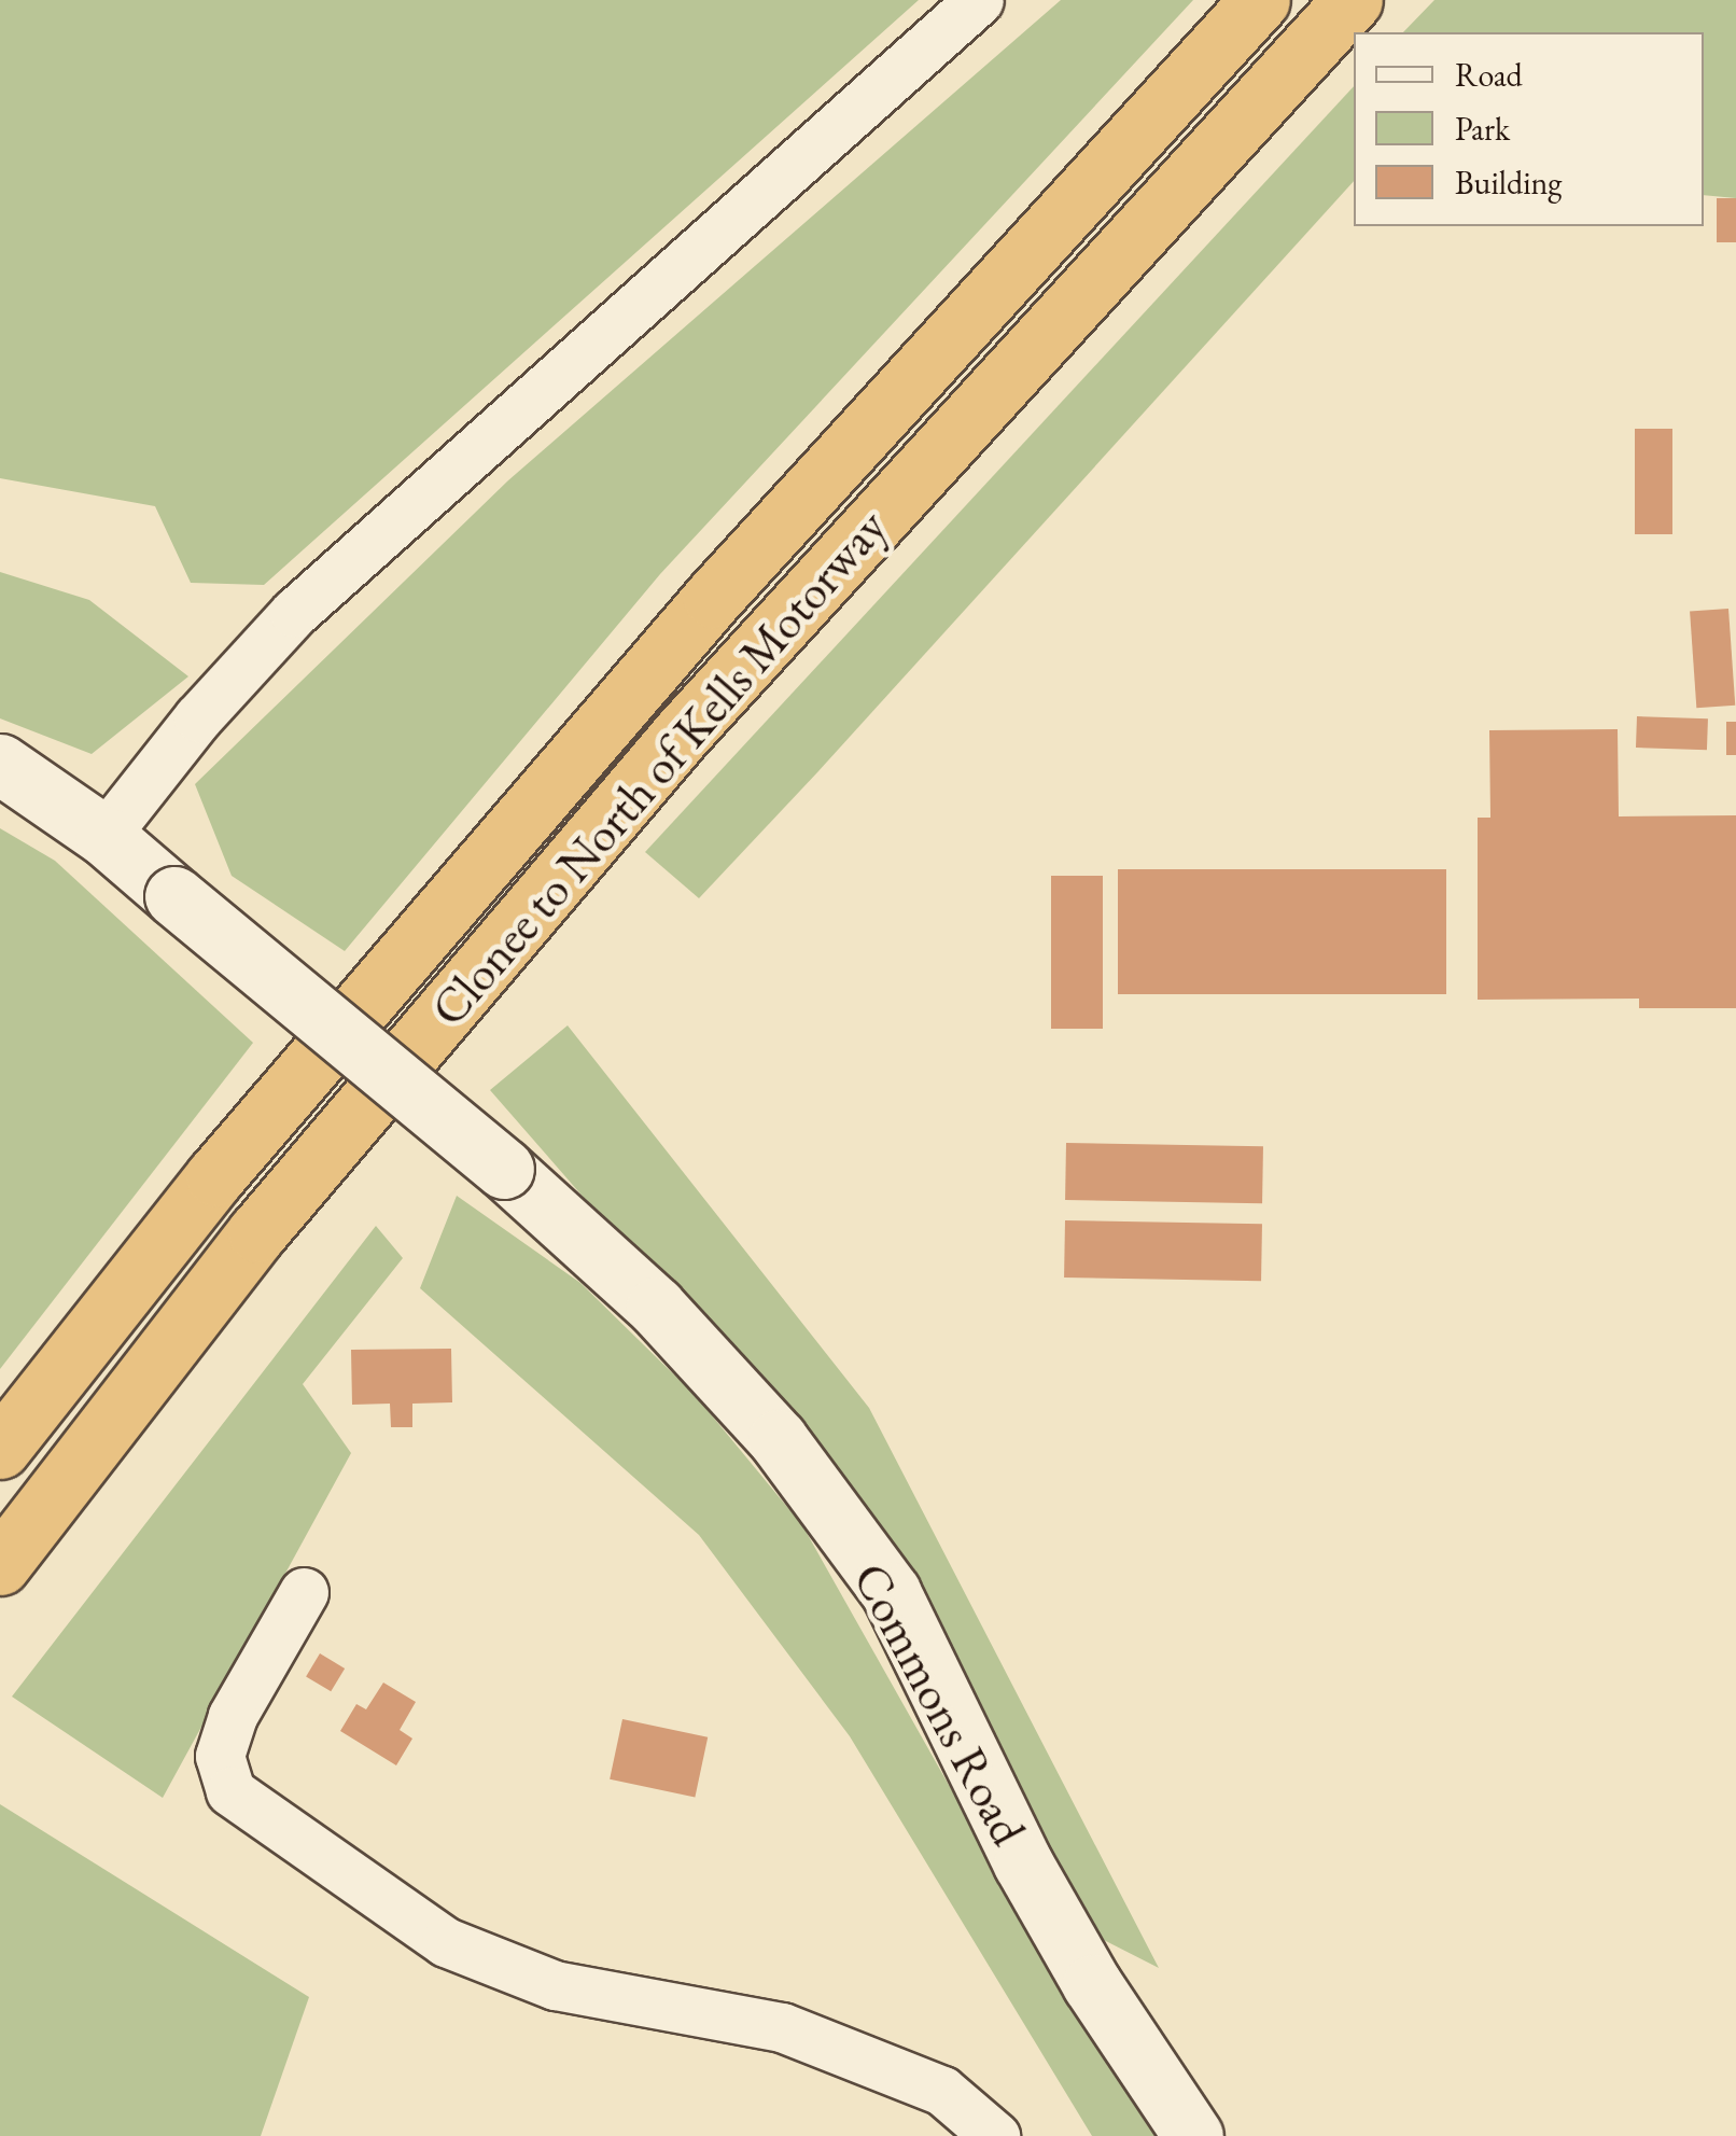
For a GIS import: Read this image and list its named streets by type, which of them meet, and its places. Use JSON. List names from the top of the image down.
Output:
{
  "streets": {
    "highway": ["Clonee to North of Kells Motorway"],
    "street": ["Commons Road"]
  },
  "legend": ["Road", "Park", "Building"]
}
